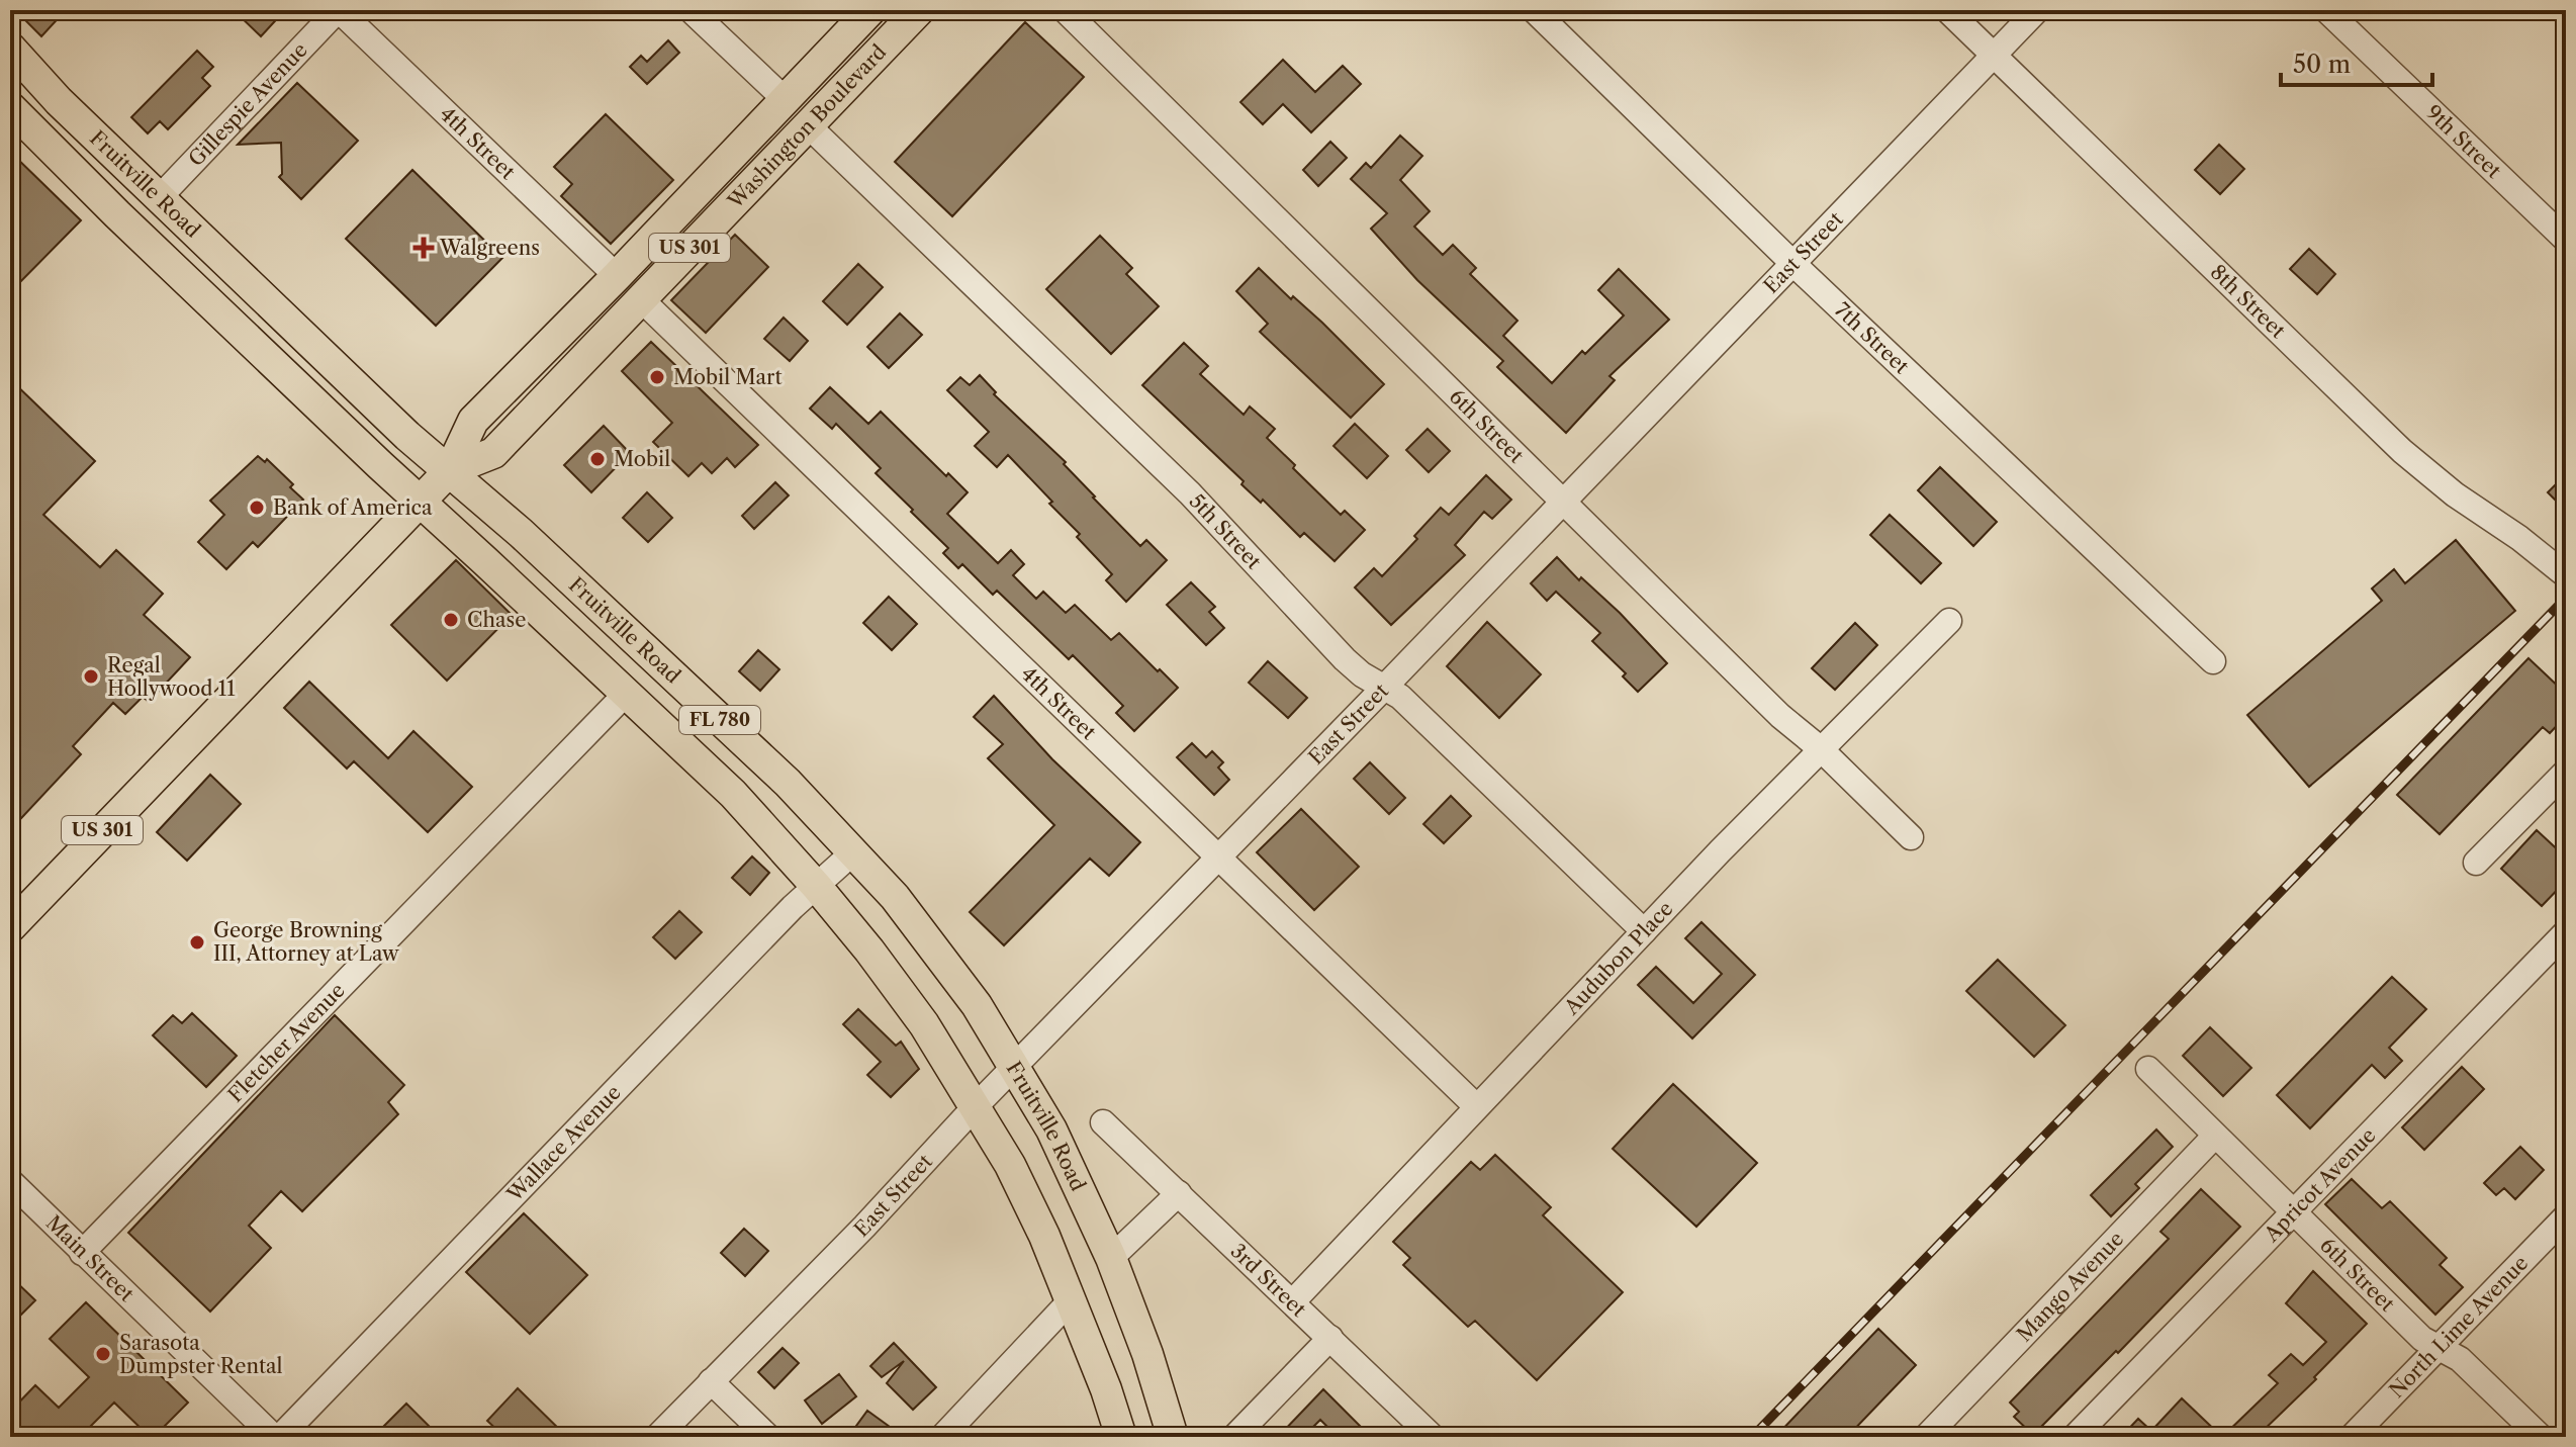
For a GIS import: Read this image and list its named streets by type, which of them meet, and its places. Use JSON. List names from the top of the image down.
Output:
{
  "streets": {
    "main road": [
      "Washington Boulevard",
      "Fruitville Road",
      "US 301",
      "FL 780"
    ],
    "street": [
      "Gillespie Avenue",
      "9th Street",
      "4th Street",
      "East Street",
      "8th Street",
      "7th Street",
      "6th Street",
      "5th Street",
      "Audubon Place",
      "Fletcher Avenue",
      "Wallace Avenue",
      "Apricot Avenue",
      "Main Street",
      "3rd Street",
      "Mango Avenue",
      "North Lime Avenue"
    ]
  },
  "crossings": [
    ["Gillespie Avenue", "4th Street"],
    ["Gillespie Avenue", "Fruitville Road"],
    ["Washington Boulevard", "4th Street"],
    ["Washington Boulevard", "Fruitville Road"],
    ["Washington Boulevard", "5th Street"],
    ["4th Street", "East Street"],
    ["4th Street", "Audubon Place"],
    ["Fruitville Road", "East Street"],
    ["Fruitville Road", "Fletcher Avenue"],
    ["Fruitville Road", "Wallace Avenue"],
    ["East Street", "8th Street"],
    ["East Street", "7th Street"],
    ["East Street", "6th Street"],
    ["East Street", "5th Street"],
    ["6th Street", "Audubon Place"],
    ["6th Street", "Apricot Avenue"],
    ["6th Street", "Mango Avenue"],
    ["6th Street", "North Lime Avenue"],
    ["5th Street", "Audubon Place"],
    ["Audubon Place", "3rd Street"],
    ["Fletcher Avenue", "Main Street"],
    ["Wallace Avenue", "Main Street"]
  ],
  "places": {
    "health": ["Walgreens"],
    "other": [
      "Mobil Mart",
      "Mobil",
      "Bank of America",
      "Chase",
      "Regal Hollywood 11",
      "George Browning III, Attorney at Law",
      "Sarasota Dumpster Rental"
    ]
  },
  "scale_bar": "50 m"
}
